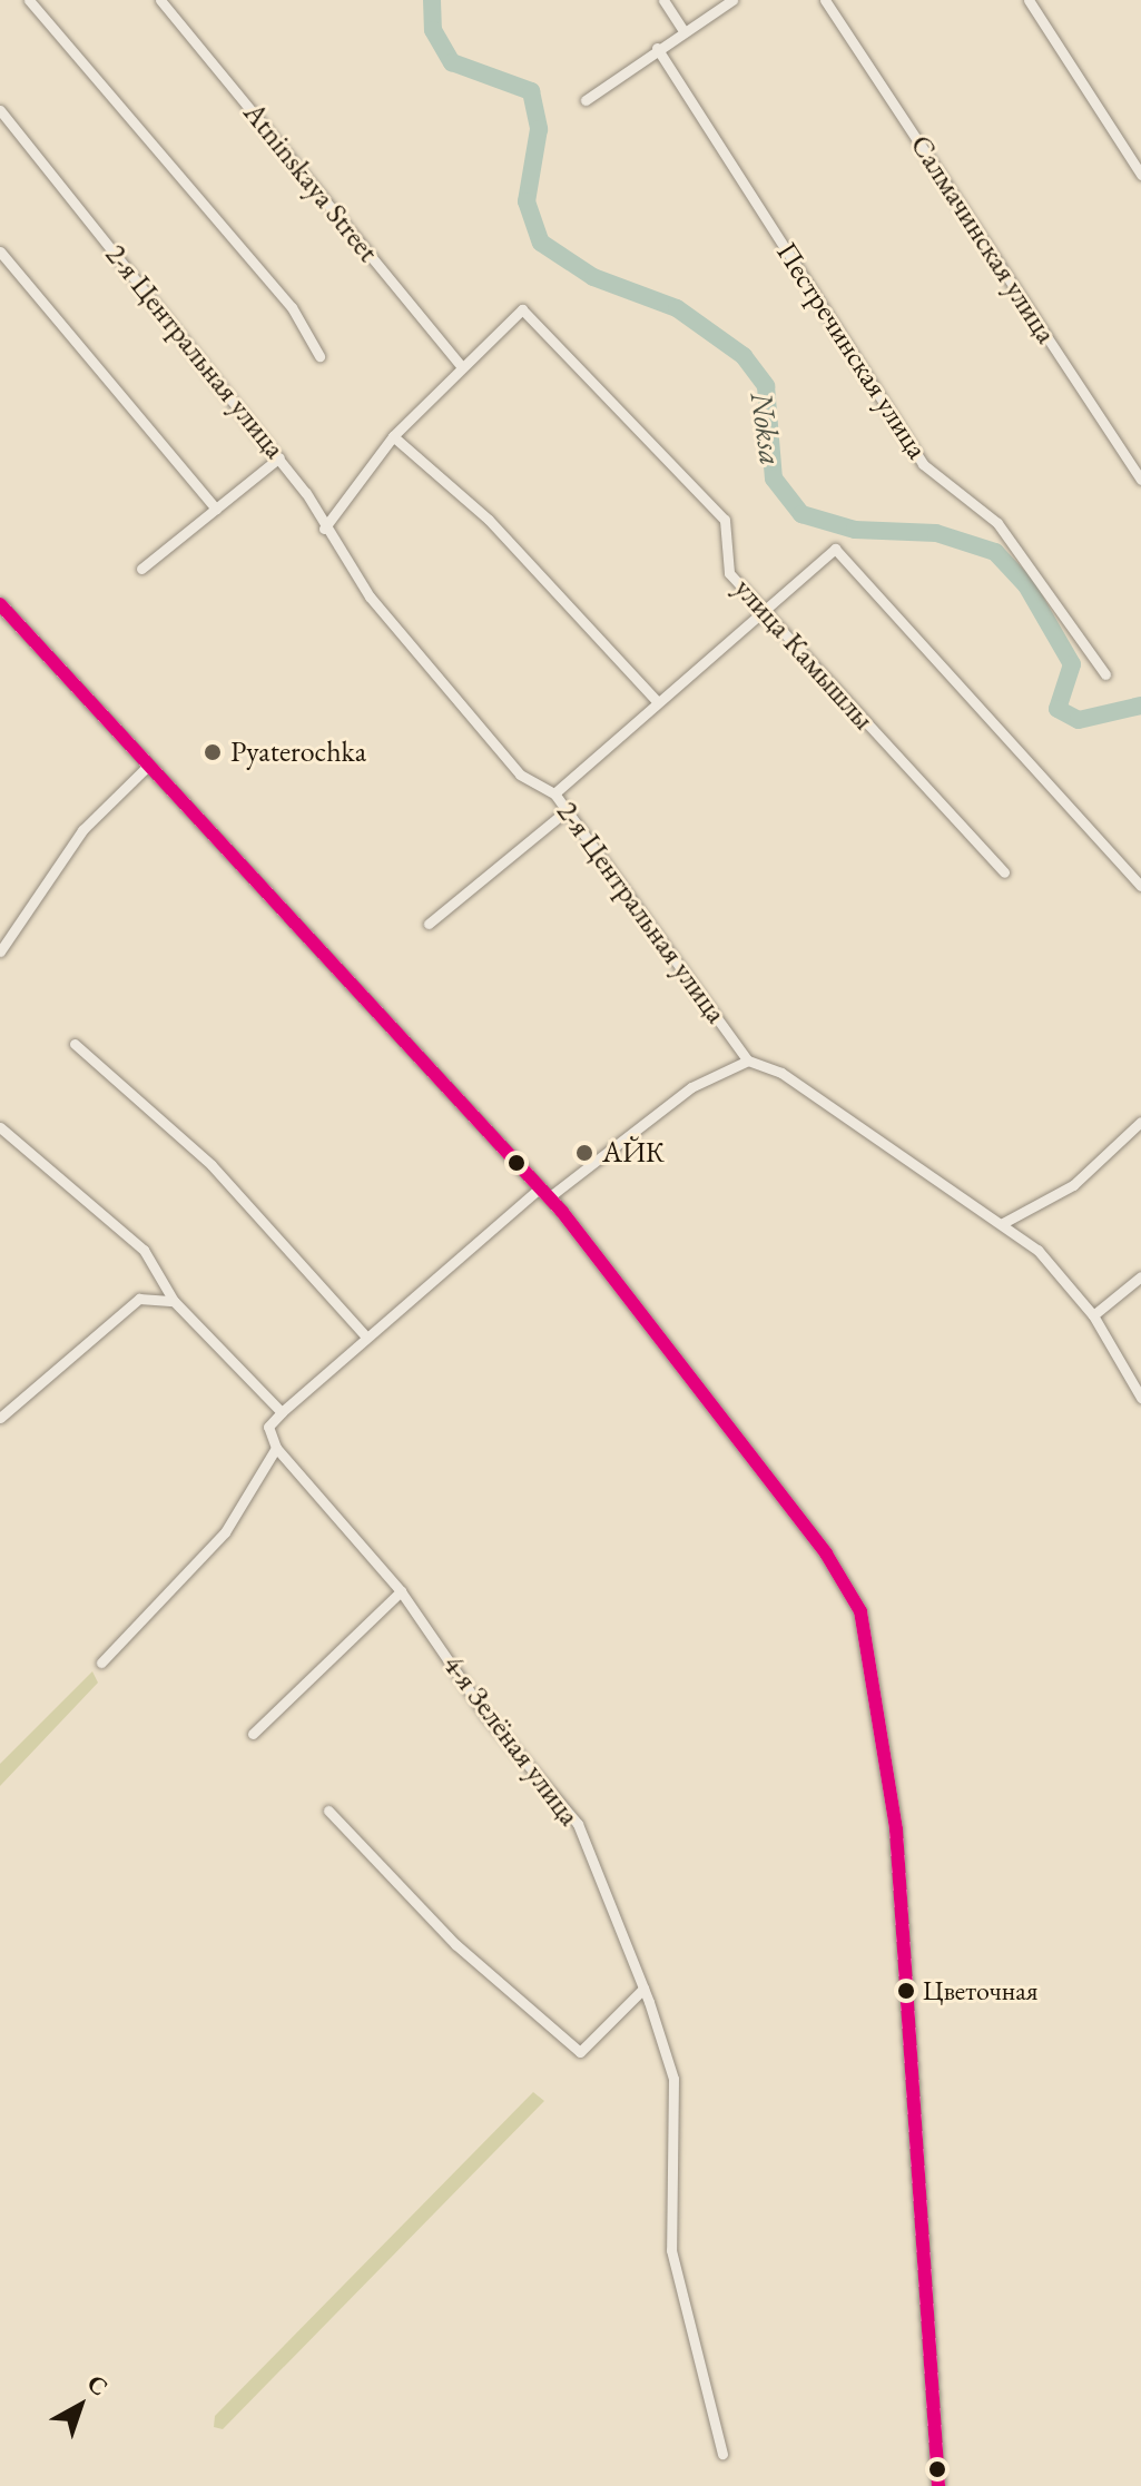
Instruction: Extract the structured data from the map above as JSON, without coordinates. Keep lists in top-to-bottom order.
{
  "streets": {
    "street": [
      "Atninskaya Street",
      "Салмачинская улица",
      "Пестречинская улица",
      "2-я Центральная улица",
      "улица Камышлы",
      "4-я Зелёная улица"
    ]
  },
  "crossings": [
    ["Atninskaya Street", "улица Камышлы"]
  ],
  "water": ["Noksa"],
  "places": ["Pyaterochka", "АЙК", "Цветочная"],
  "north": "top right"
}
